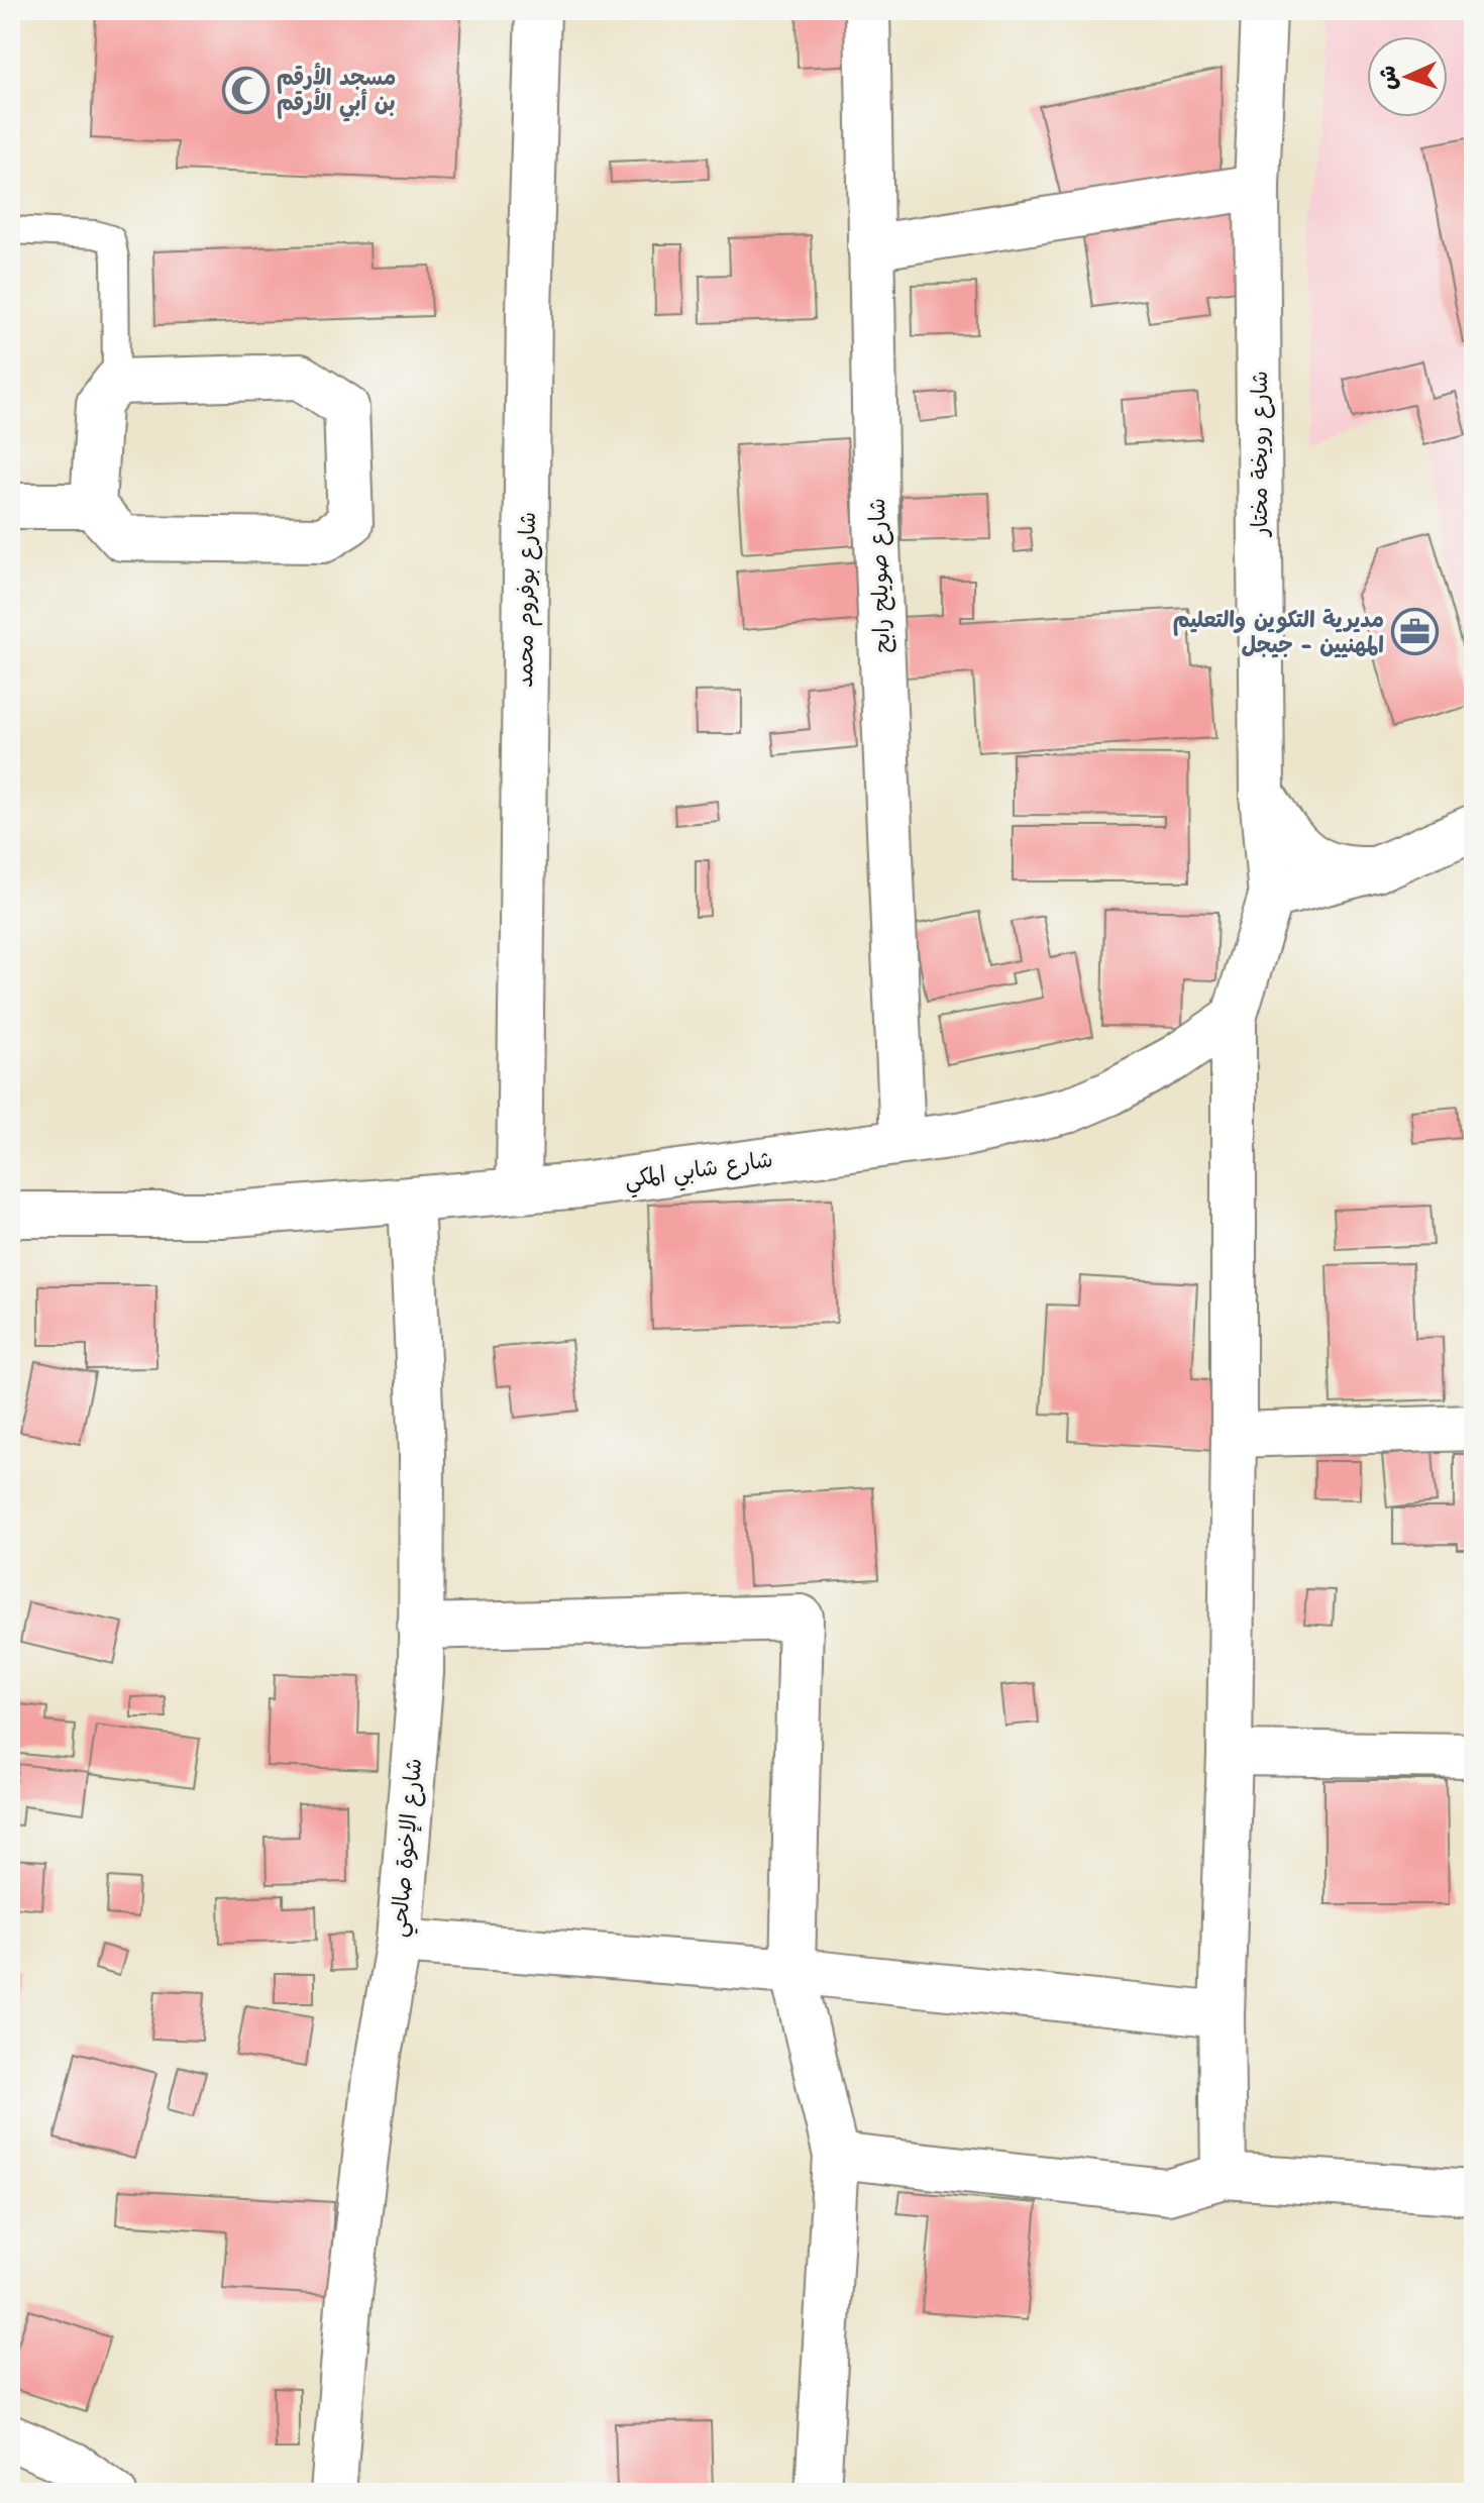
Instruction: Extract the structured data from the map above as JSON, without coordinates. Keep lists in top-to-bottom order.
{
  "streets": {
    "street": [
      "شارع رويخة مختار",
      "شارع صويلح رابح",
      "شارع بوفروم محمد",
      "شارع شابي المكي",
      "شارع الإخوة صالحي"
    ]
  },
  "crossings": [
    ["شارع صويلح رابح", "شارع شابي المكي"],
    ["شارع بوفروم محمد", "شارع شابي المكي"],
    ["شارع شابي المكي", "شارع الإخوة صالحي"]
  ],
  "places": {
    "mosque": ["مسجد الأرقم بن أبي الأرقم"],
    "office": ["مديرية التكوين والتعليم المهنيين - جيجل"]
  },
  "north": "left"
}
